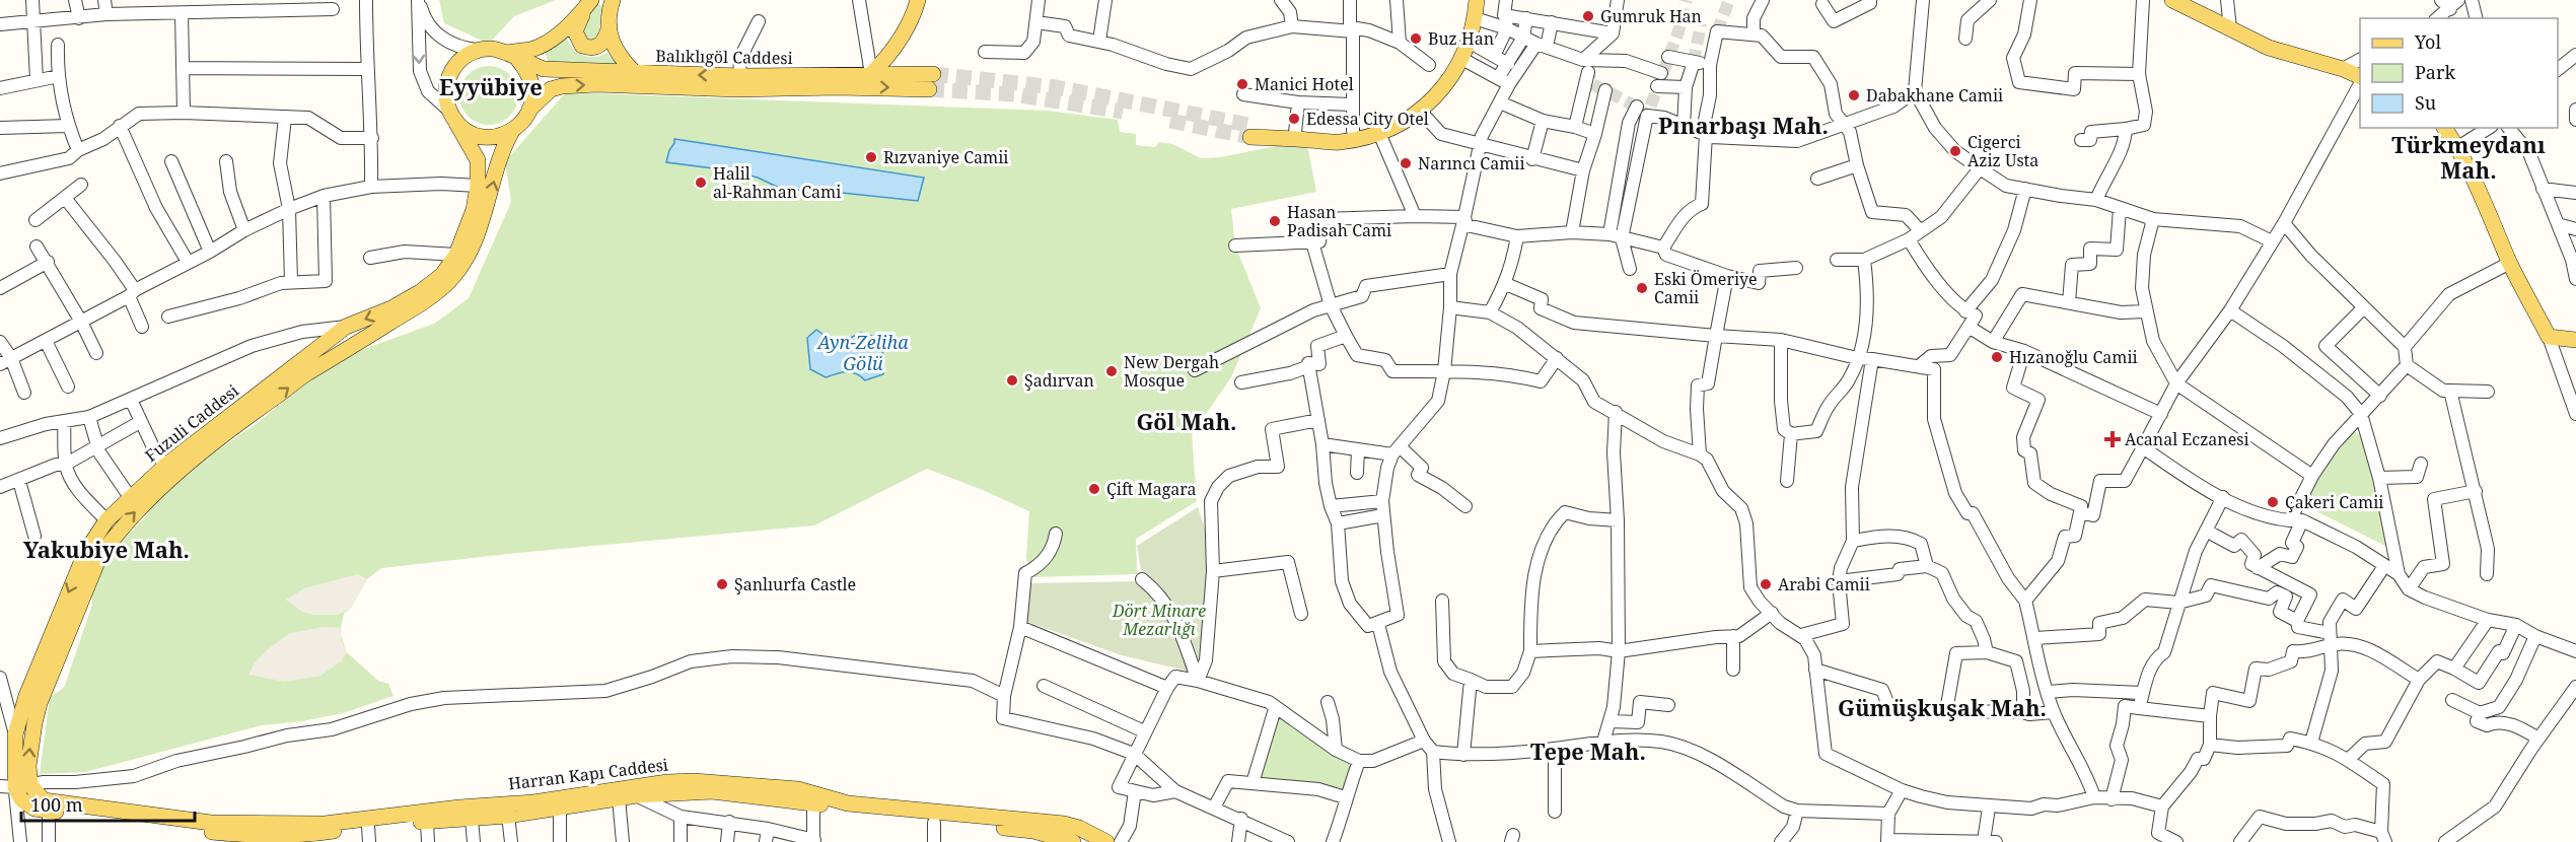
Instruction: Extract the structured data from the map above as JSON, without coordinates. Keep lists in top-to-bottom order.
{
  "streets": {
    "main road": ["Balıklıgöl Caddesi", "Fuzuli Caddesi", "Harran Kapı Caddesi"]
  },
  "crossings": [
    ["Balıklıgöl Caddesi", "Fuzuli Caddesi"],
    ["Fuzuli Caddesi", "Harran Kapı Caddesi"]
  ],
  "districts": [
    "Eyyübiye",
    "Pınarbaşı Mah.",
    "Türkmeydanı Mah.",
    "Göl Mah.",
    "Yakubiye Mah.",
    "Gümüşkuşak Mah.",
    "Tepe Mah."
  ],
  "water": ["Ayn-Zeliha Gölü"],
  "parks": ["Dört Minare Mezarlığı"],
  "places": {
    "other": [
      "Gumruk Han",
      "Buz Han",
      "Manici Hotel",
      "Dabakhane Camii",
      "Edessa City Otel",
      "Cigerci Aziz Usta",
      "Rızvaniye Camii",
      "Narıncı Camii",
      "Halil al-Rahman Cami",
      "Hasan Padisah Cami",
      "Eski Ömeriye Camii",
      "Hızanoğlu Camii",
      "New Dergah Mosque",
      "Şadırvan",
      "Çift Magara",
      "Çakeri Camii",
      "Şanlıurfa Castle",
      "Arabi Camii"
    ],
    "health": ["Acanal Eczanesi"]
  },
  "legend": ["Yol", "Park", "Su"],
  "scale_bar": "100 m"
}
